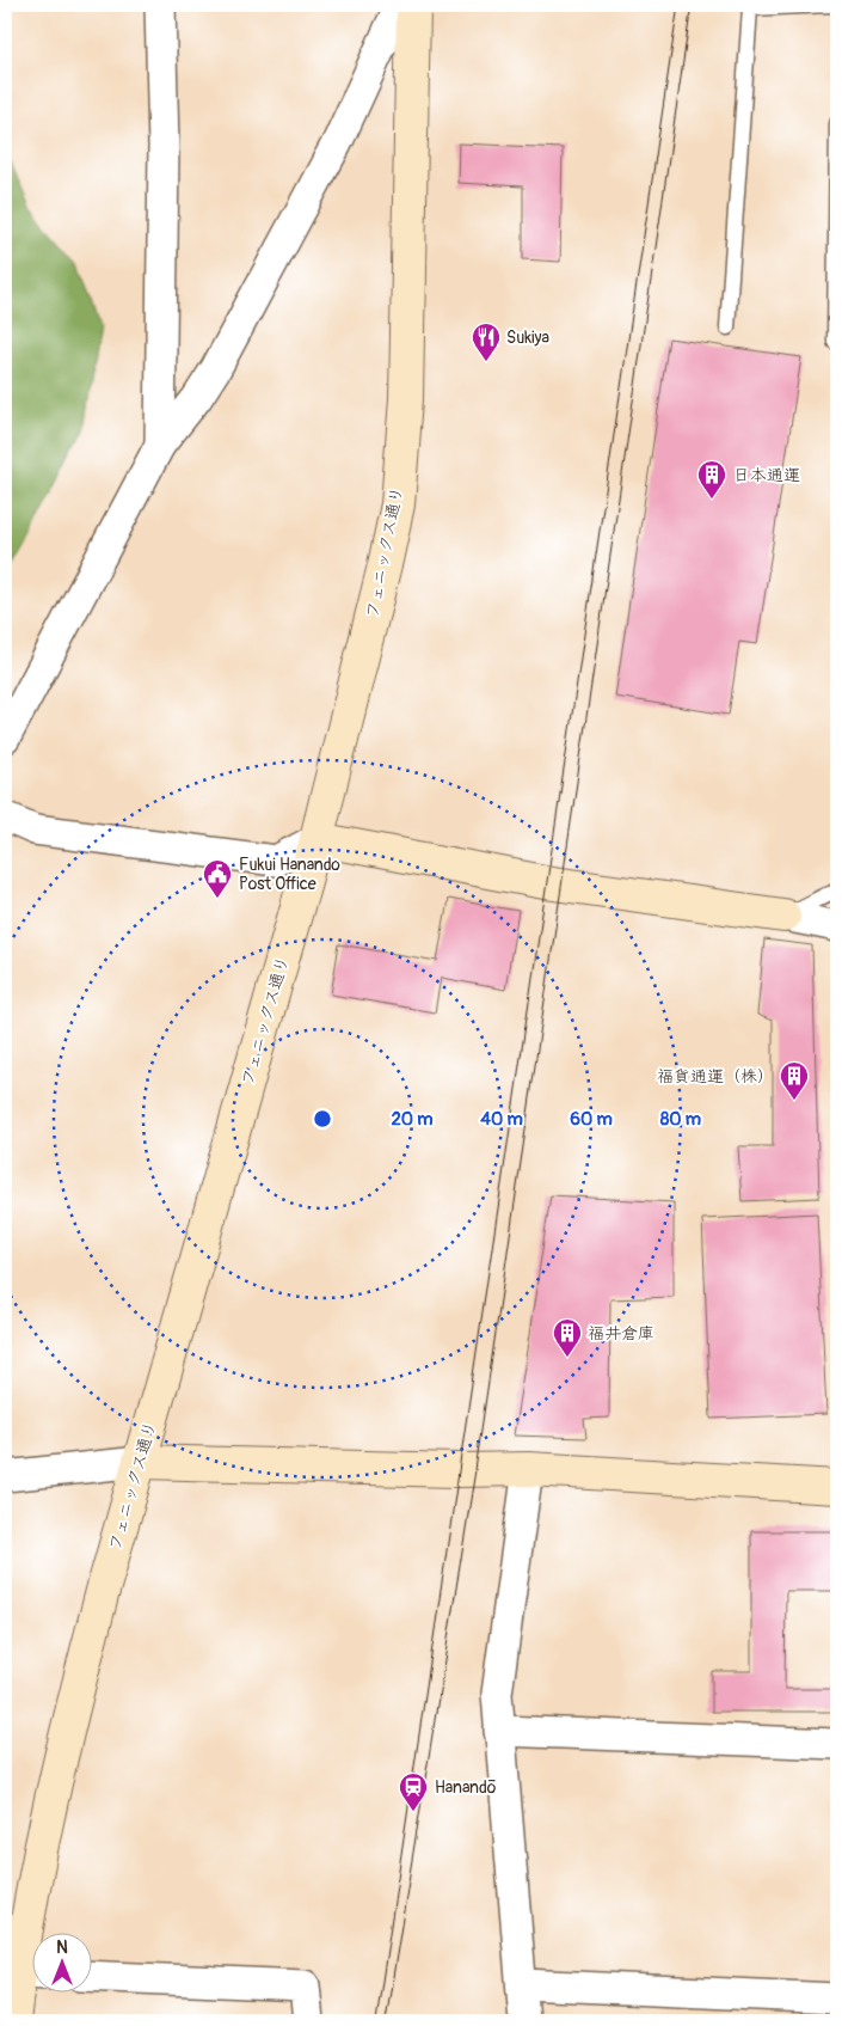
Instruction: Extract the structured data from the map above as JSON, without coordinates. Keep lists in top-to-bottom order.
{
  "streets": {
    "main road": ["フェニックス通り"]
  },
  "places": {
    "restaurant": ["Sukiya"],
    "building": ["日本通運", "福貨通運（株）", "福井倉庫"],
    "public building": ["Fukui Hanando Post Office"],
    "station": ["Hanandō"]
  },
  "north": "top",
  "rings": [
    "20 m",
    "40 m",
    "60 m",
    "80 m"
  ]
}
